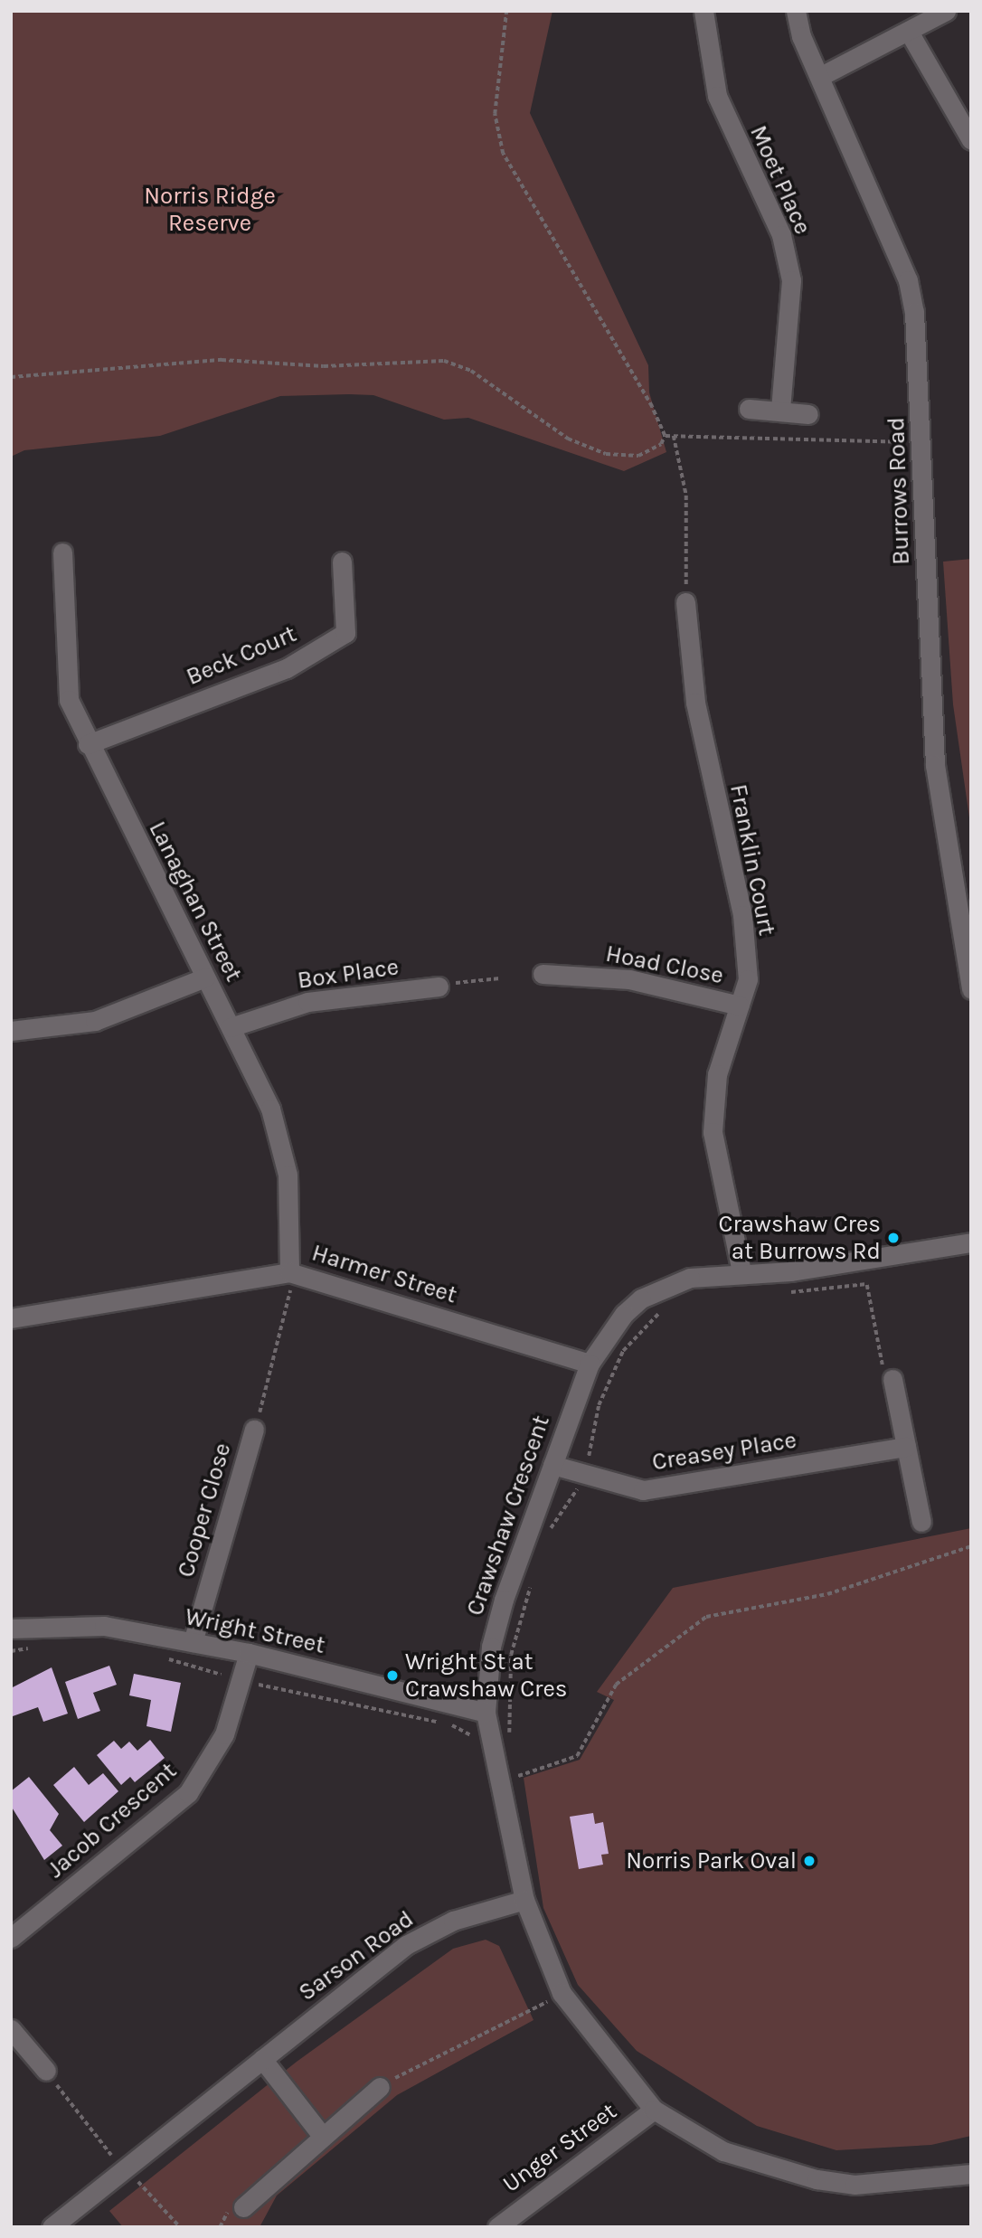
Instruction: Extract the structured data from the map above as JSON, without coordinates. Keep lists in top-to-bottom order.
{
  "streets": {
    "street": [
      "Moet Place",
      "Burrows Road",
      "Beck Court",
      "Franklin Court",
      "Lanaghan Street",
      "Hoad Close",
      "Box Place",
      "Harmer Street",
      "Creasey Place",
      "Cooper Close",
      "Crawshaw Crescent",
      "Wright Street",
      "Jacob Crescent",
      "Sarson Road",
      "Unger Street"
    ]
  },
  "crossings": [
    ["Beck Court", "Lanaghan Street"],
    ["Franklin Court", "Hoad Close"],
    ["Franklin Court", "Crawshaw Crescent"],
    ["Lanaghan Street", "Box Place"],
    ["Lanaghan Street", "Harmer Street"],
    ["Harmer Street", "Crawshaw Crescent"],
    ["Creasey Place", "Crawshaw Crescent"],
    ["Cooper Close", "Wright Street"],
    ["Crawshaw Crescent", "Wright Street"],
    ["Crawshaw Crescent", "Sarson Road"],
    ["Crawshaw Crescent", "Unger Street"],
    ["Wright Street", "Jacob Crescent"]
  ],
  "parks": ["Norris Ridge Reserve"],
  "places": ["Crawshaw Cres at Burrows Rd", "Wright St at Crawshaw Cres", "Norris Park Oval"]
}
